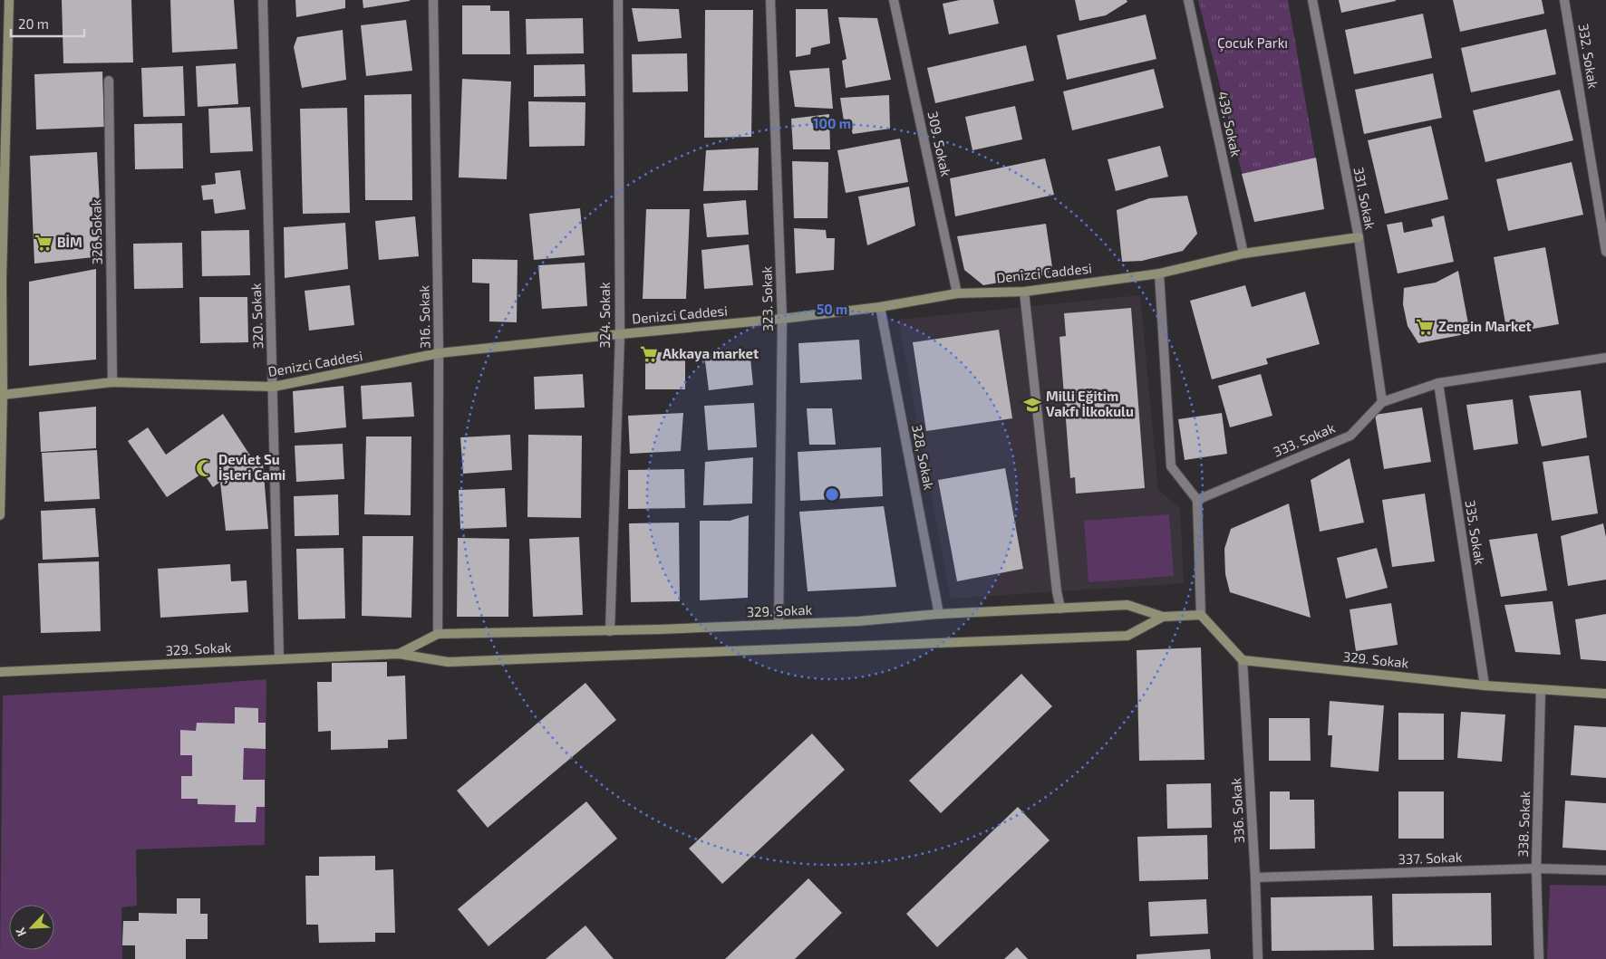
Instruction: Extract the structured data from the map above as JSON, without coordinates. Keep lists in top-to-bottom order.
{
  "streets": {
    "street": [
      "332. Sokak",
      "439. Sokak",
      "309. Sokak",
      "331. Sokak",
      "326. Sokak",
      "Denizci Caddesi",
      "323. Sokak",
      "324. Sokak",
      "320. Sokak",
      "316. Sokak",
      "333. Sokak",
      "328, Sokak",
      "335. Sokak",
      "329. Sokak",
      "336. Sokak",
      "338. Sokak",
      "337. Sokak"
    ]
  },
  "crossings": [
    ["439. Sokak", "Denizci Caddesi"],
    ["309. Sokak", "Denizci Caddesi"],
    ["331. Sokak", "Denizci Caddesi"],
    ["331. Sokak", "333. Sokak"],
    ["326. Sokak", "Denizci Caddesi"],
    ["Denizci Caddesi", "323. Sokak"],
    ["Denizci Caddesi", "324. Sokak"],
    ["Denizci Caddesi", "320. Sokak"],
    ["Denizci Caddesi", "316. Sokak"],
    ["Denizci Caddesi", "328, Sokak"],
    ["323. Sokak", "329. Sokak"],
    ["324. Sokak", "329. Sokak"],
    ["320. Sokak", "329. Sokak"],
    ["316. Sokak", "329. Sokak"],
    ["333. Sokak", "335. Sokak"],
    ["328, Sokak", "329. Sokak"],
    ["335. Sokak", "329. Sokak"],
    ["329. Sokak", "336. Sokak"],
    ["329. Sokak", "338. Sokak"],
    ["336. Sokak", "337. Sokak"],
    ["338. Sokak", "337. Sokak"]
  ],
  "parks": ["Çocuk Parkı"],
  "places": {
    "supermarket": ["BİM", "Zengin Market", "Akkaya market"],
    "school or university": ["Milli Eğitim Vakfı İlkokulu"],
    "mosque": ["Devlet Su İşleri Cami"]
  },
  "scale_bar": "20 m",
  "north": "bottom left",
  "rings": ["100 m", "50 m"]
}
